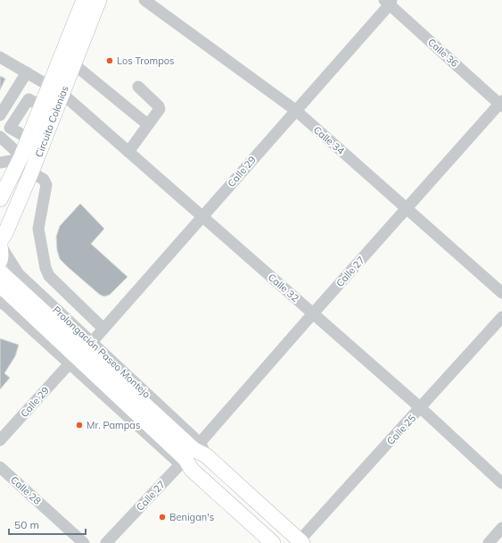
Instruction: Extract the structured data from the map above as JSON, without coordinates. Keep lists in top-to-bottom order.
{
  "streets": {
    "main road": ["Circuito Colonias", "Prolongación Paseo Montejo"],
    "street": [
      "Calle 36",
      "Calle 34",
      "Calle 29",
      "Calle 27",
      "Calle 32",
      "Calle 25",
      "Calle 28"
    ]
  },
  "crossings": [
    ["Calle 36", "Calle 29"],
    ["Calle 36", "Calle 27"],
    ["Circuito Colonias", "Calle 32"],
    ["Calle 34", "Calle 29"],
    ["Calle 34", "Calle 27"],
    ["Calle 29", "Calle 32"],
    ["Calle 29", "Prolongación Paseo Montejo"],
    ["Calle 27", "Calle 32"],
    ["Calle 27", "Prolongación Paseo Montejo"],
    ["Calle 32", "Calle 25"],
    ["Prolongación Paseo Montejo", "Calle 25"]
  ],
  "places": ["Los Trompos", "Mr. Pampas", "Benigan's"],
  "scale_bar": "50 m"
}
